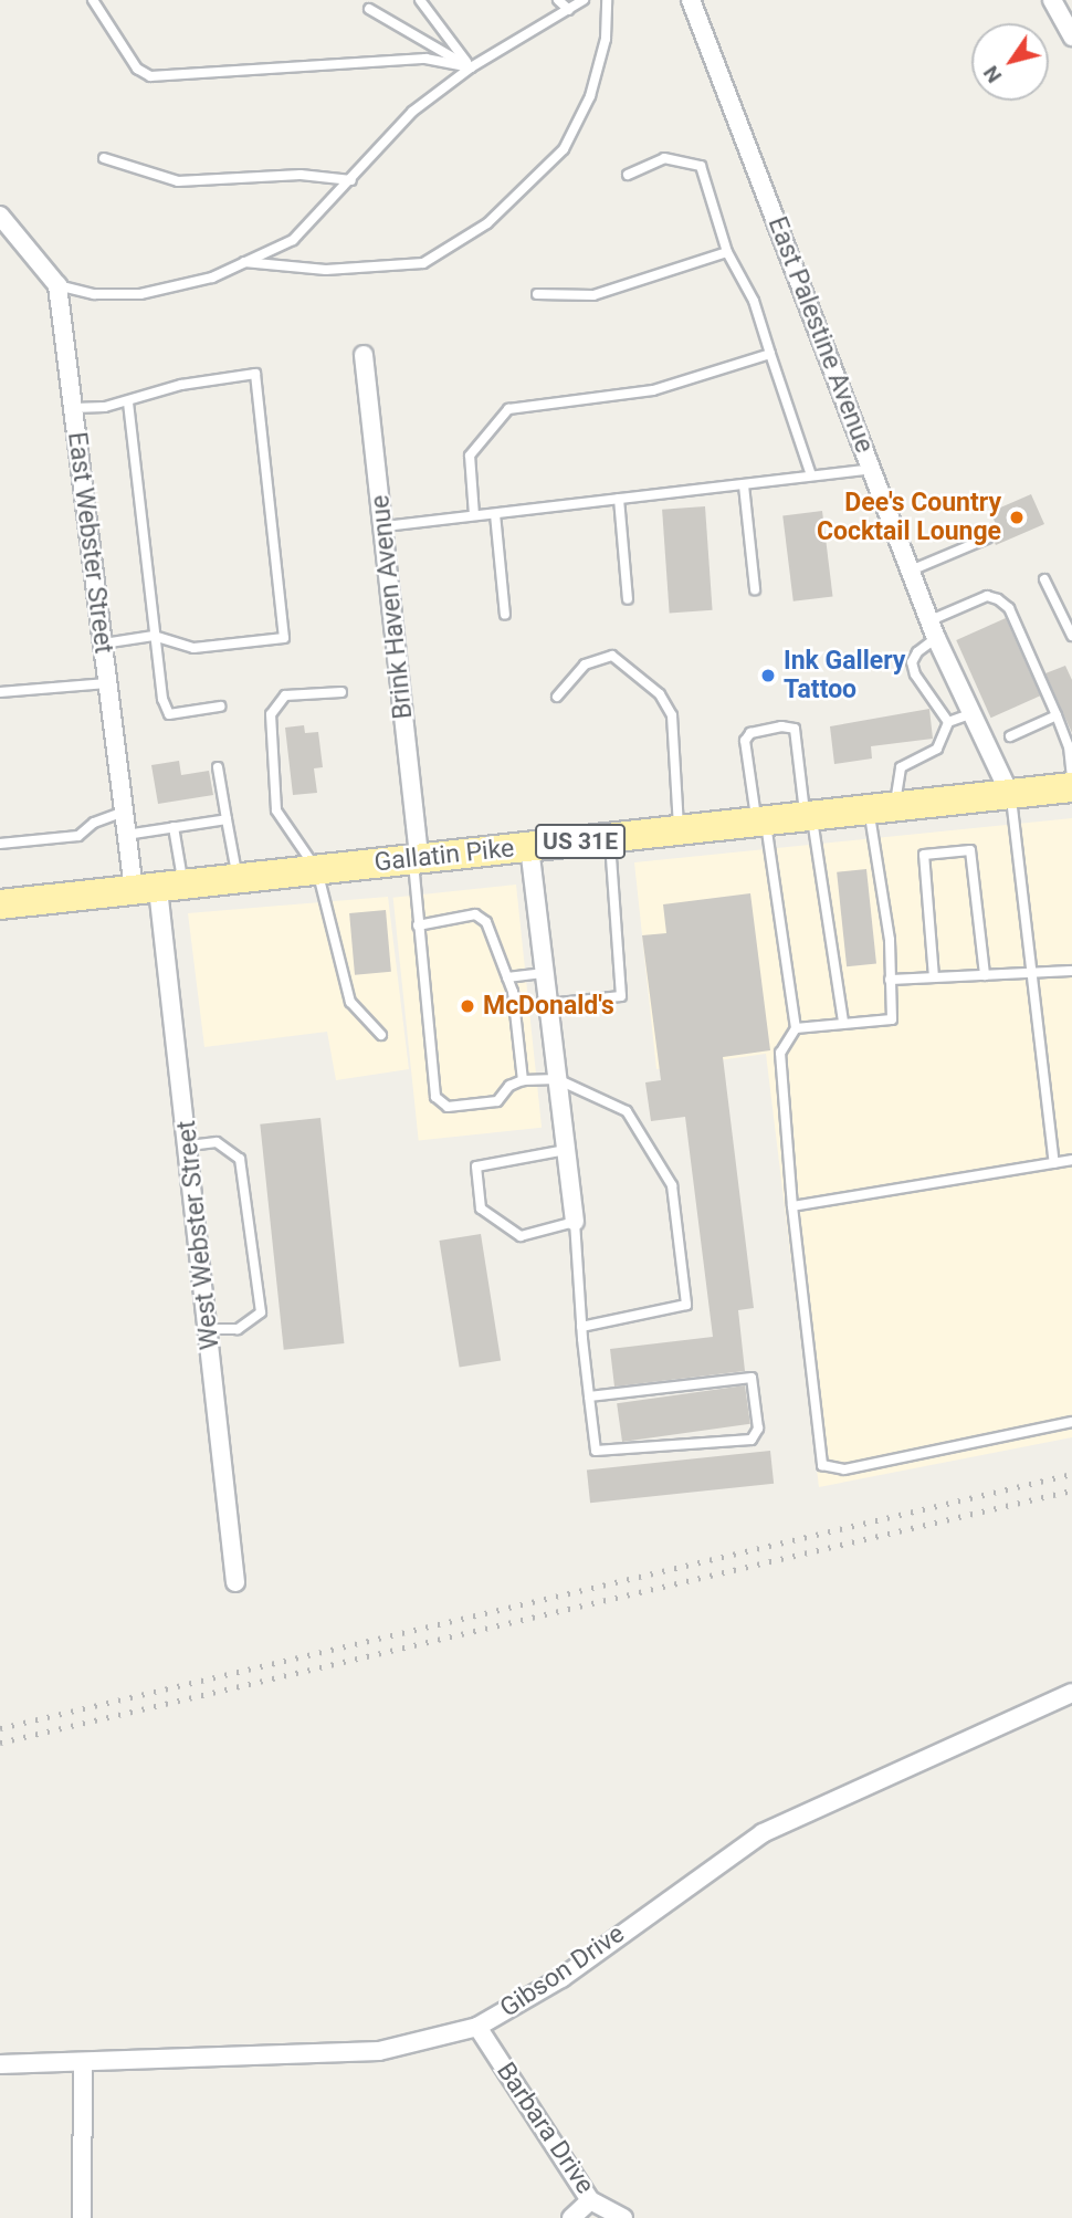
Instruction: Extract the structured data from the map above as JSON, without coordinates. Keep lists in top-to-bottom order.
{
  "streets": {
    "main road": ["US 31E", "Gallatin Pike"],
    "street": [
      "East Palestine Avenue",
      "East Webster Street",
      "Brink Haven Avenue",
      "West Webster Street",
      "Gibson Drive",
      "Barbara Drive"
    ]
  },
  "crossings": [
    ["East Palestine Avenue", "Gallatin Pike"],
    ["East Webster Street", "Gallatin Pike"],
    ["East Webster Street", "West Webster Street"],
    ["Brink Haven Avenue", "Gallatin Pike"],
    ["Gallatin Pike", "West Webster Street"],
    ["Gibson Drive", "Barbara Drive"]
  ],
  "places": ["Dee's Country Cocktail Lounge", "Ink Gallery Tattoo", "McDonald's"],
  "north": "bottom left"
}
